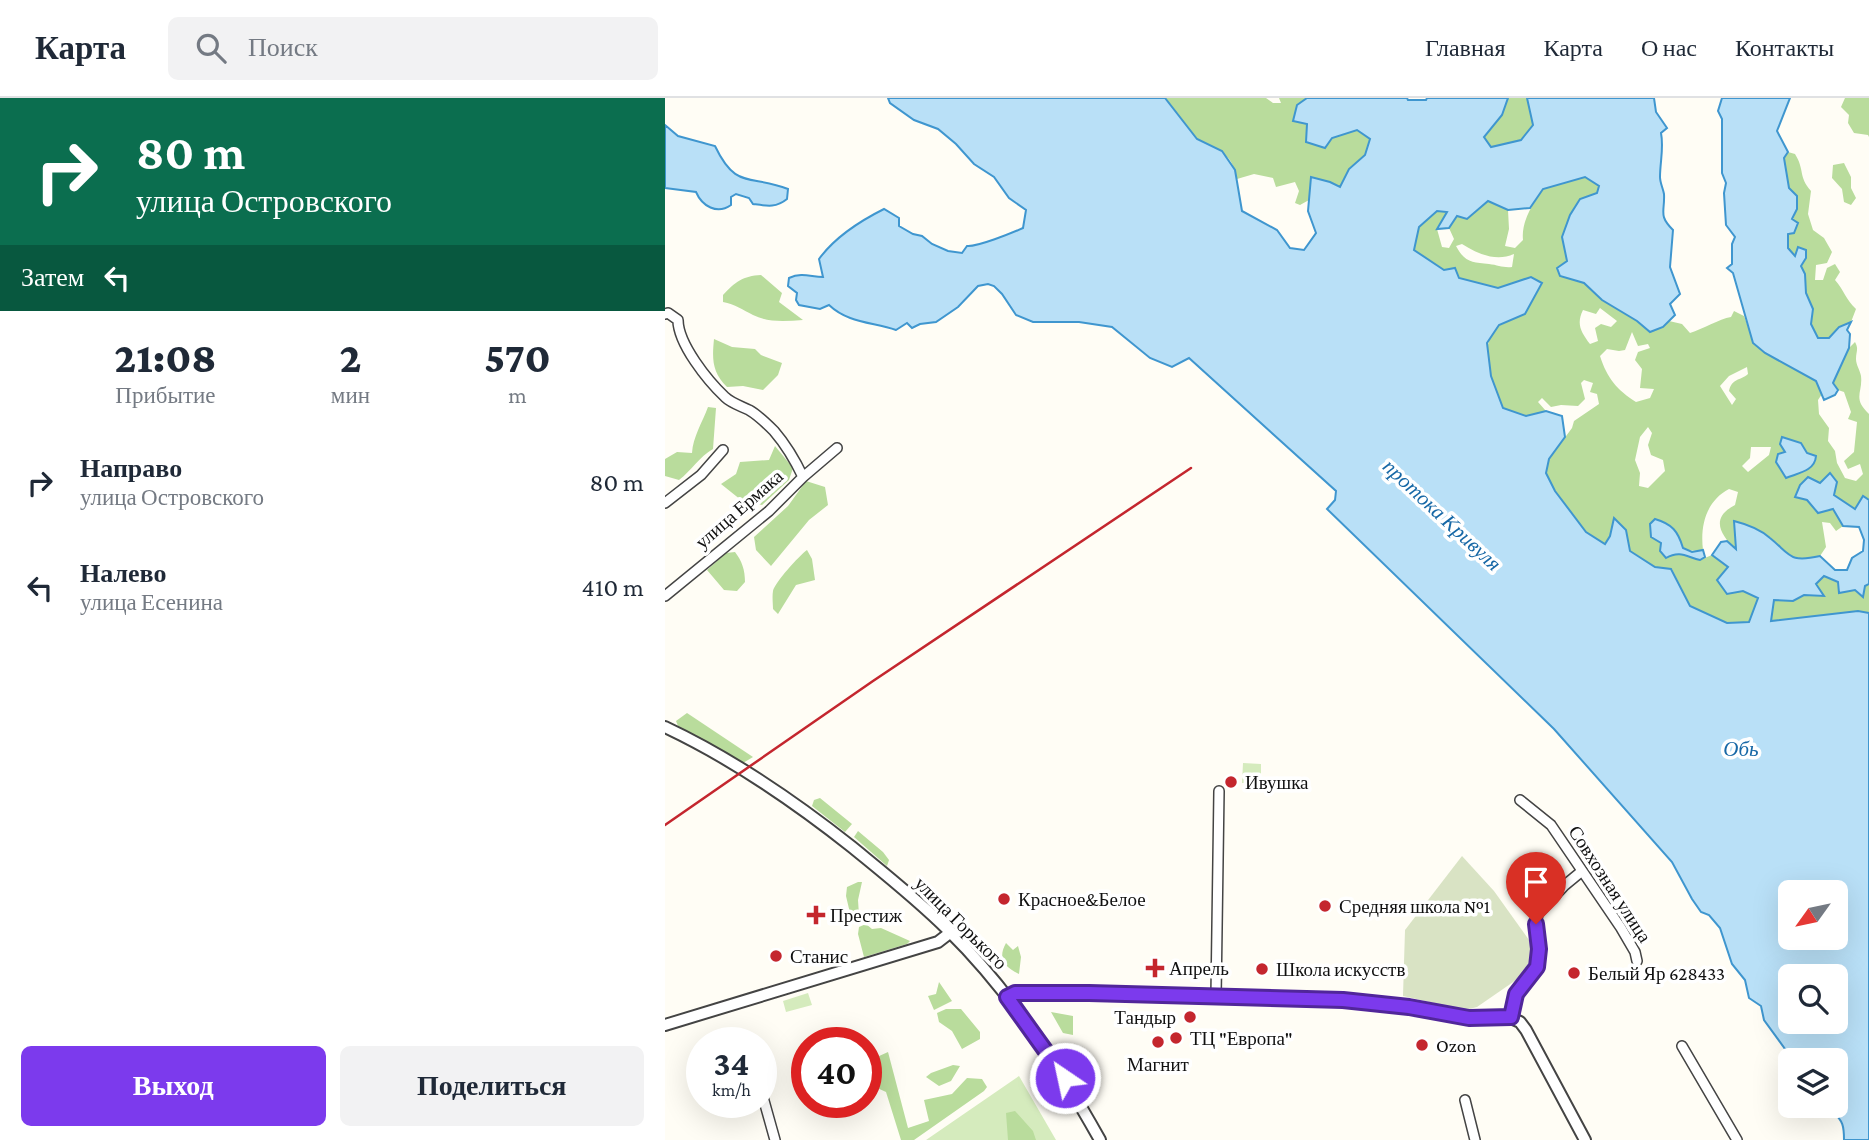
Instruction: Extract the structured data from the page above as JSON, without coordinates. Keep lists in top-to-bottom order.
{
  "streets": {
    "street": ["улица Ермака", "Совхозная улица", "улица Горького"]
  },
  "water": ["протока Кривуля", "Обь"],
  "places": {
    "other": [
      "Ивушка",
      "Красное&Белое",
      "Средняя школа №1",
      "Станис",
      "Школа искусств",
      "Белый Яр 628433",
      "Тандыр",
      "ТЦ \"Европа\"",
      "Магнит",
      "Ozon"
    ],
    "health": ["Престиж", "Апрель"]
  },
  "north": "bottom left",
  "page": {
    "header": "Карта",
    "search": "Поиск",
    "nav": [
      "Главная",
      "Карта",
      "О нас",
      "Контакты"
    ],
    "turn": ["80 m", "улица Островского"],
    "then": "Затем",
    "eta": [
      "21:08",
      "Прибытие",
      "2",
      "мин",
      "570",
      "m"
    ],
    "list": [
      {
        "name": "Направо",
        "note": "улица Островского",
        "value": "80 m"
      },
      {
        "name": "Налево",
        "note": "улица Есенина",
        "value": "410 m"
      }
    ],
    "speed": "34 km/h",
    "limit": "40",
    "buttons": ["Выход", "Поделиться"]
  }
}
